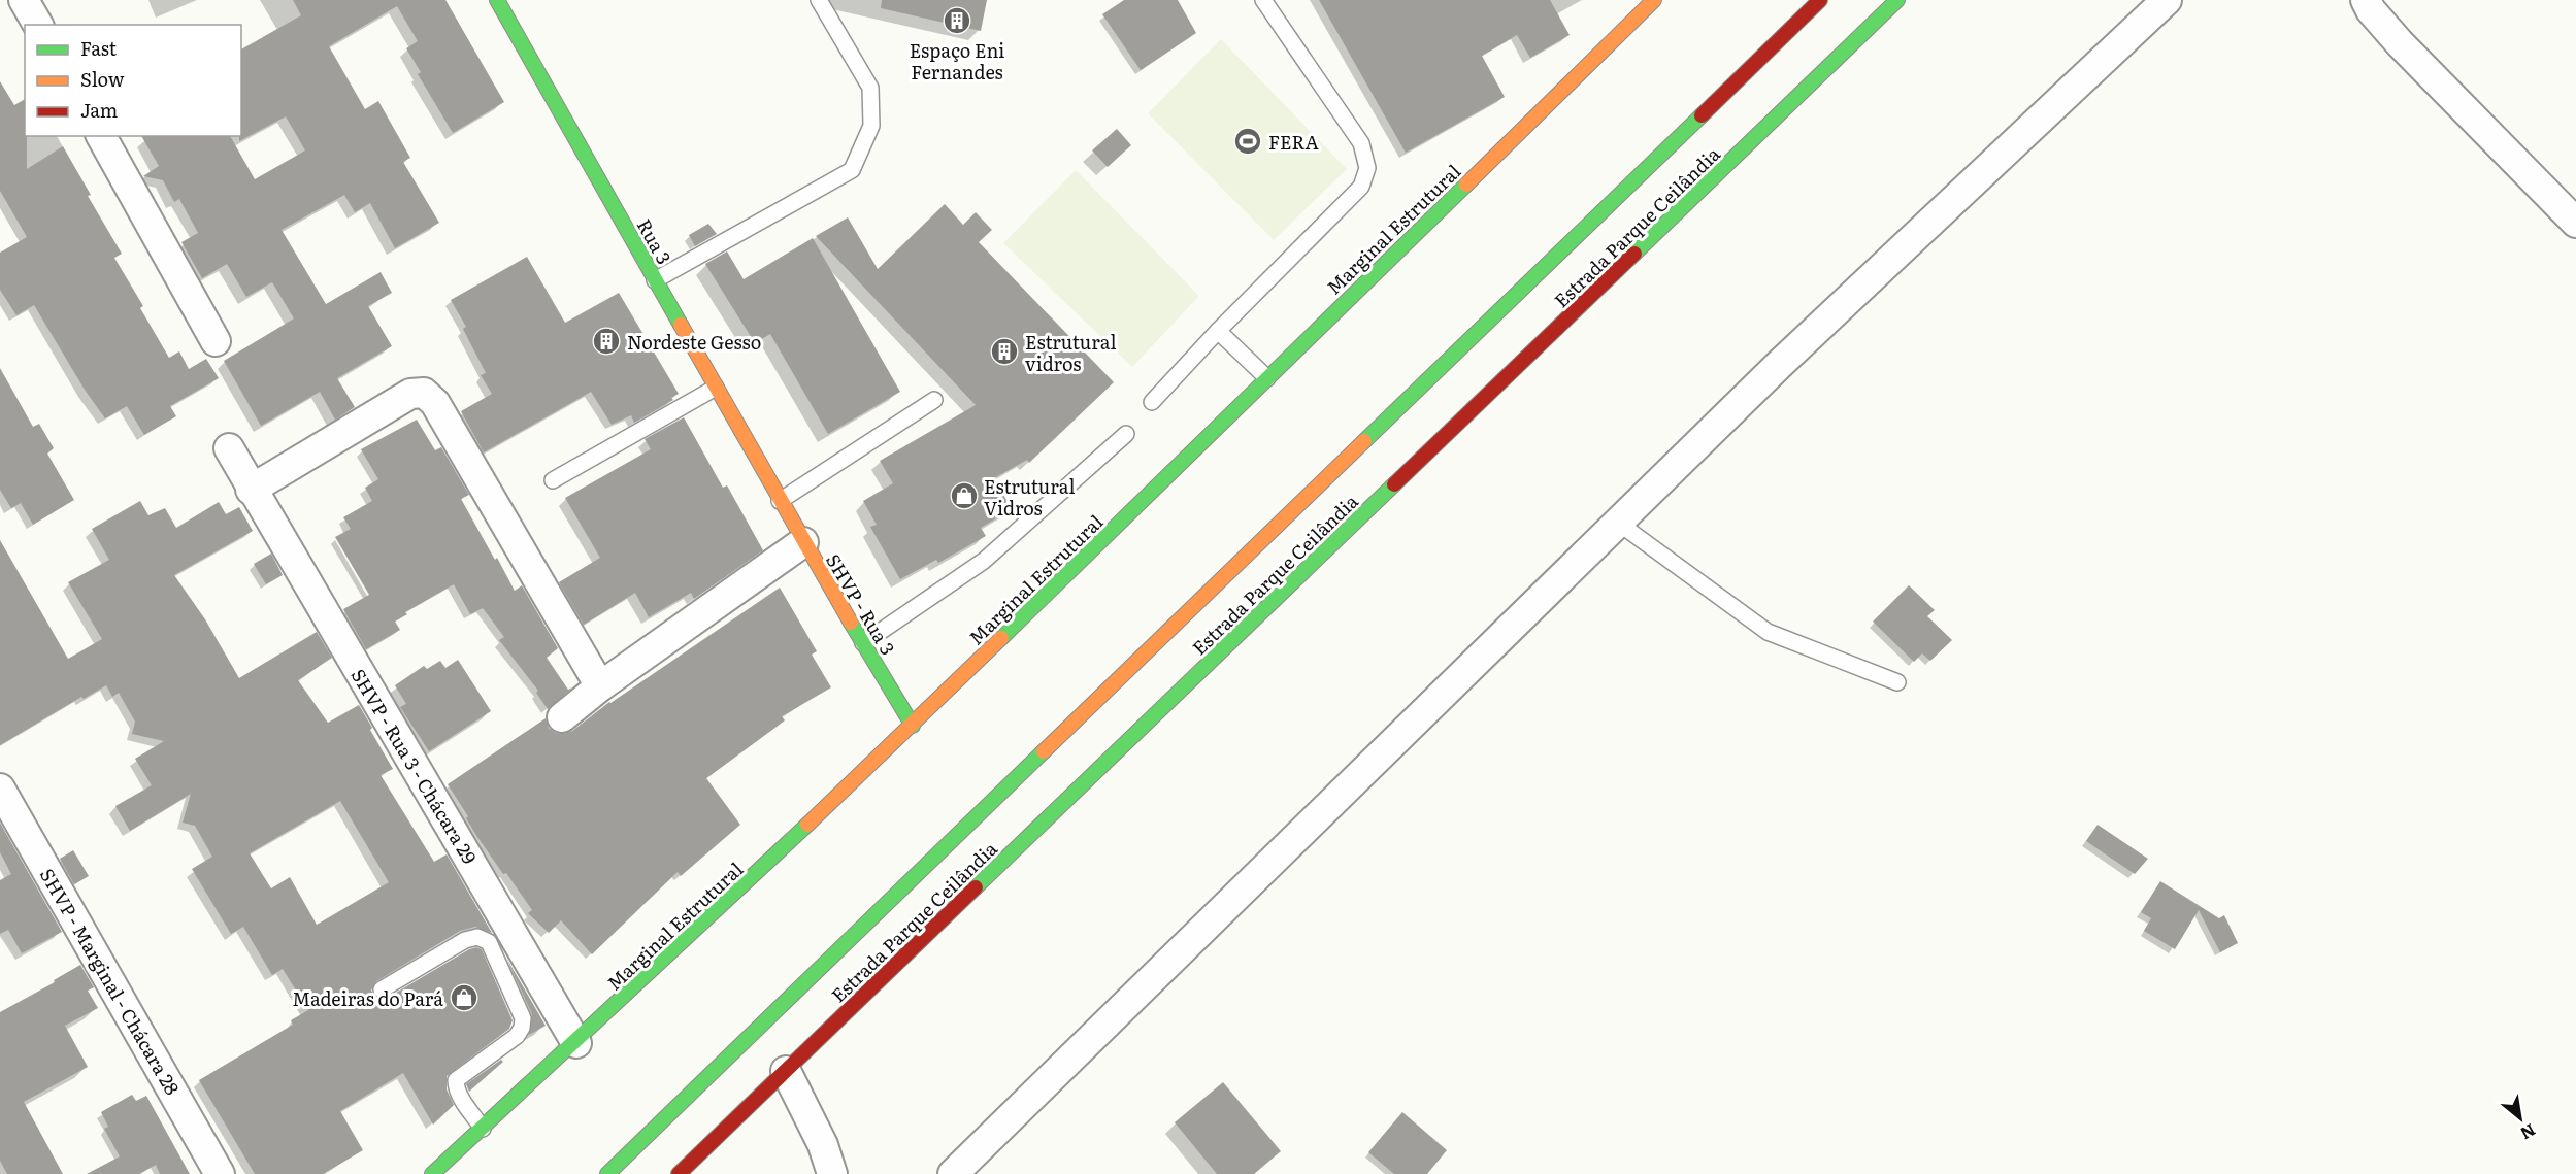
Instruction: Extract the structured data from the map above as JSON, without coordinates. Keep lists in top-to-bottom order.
{
  "streets": {
    "main road": [
      "Estrada Parque Ceilândia",
      "Marginal Estrutural",
      "Rua 3",
      "SHVP - Rua 3"
    ],
    "street": ["SHVP - Rua 3 - Chácara 29", "SHVP - Marginal - Chácara 28"]
  },
  "crossings": [
    ["Marginal Estrutural", "SHVP - Rua 3"],
    ["Marginal Estrutural", "SHVP - Rua 3 - Chácara 29"],
    ["Rua 3", "SHVP - Rua 3"]
  ],
  "places": {
    "building": ["Espaço Eni Fernandes", "Nordeste Gesso", "Estrutural vidros"],
    "sports": ["FERA"],
    "shop": ["Estrutural Vidros", "Madeiras do Pará"]
  },
  "legend": ["Fast", "Slow", "Jam"],
  "north": "bottom right"
}
